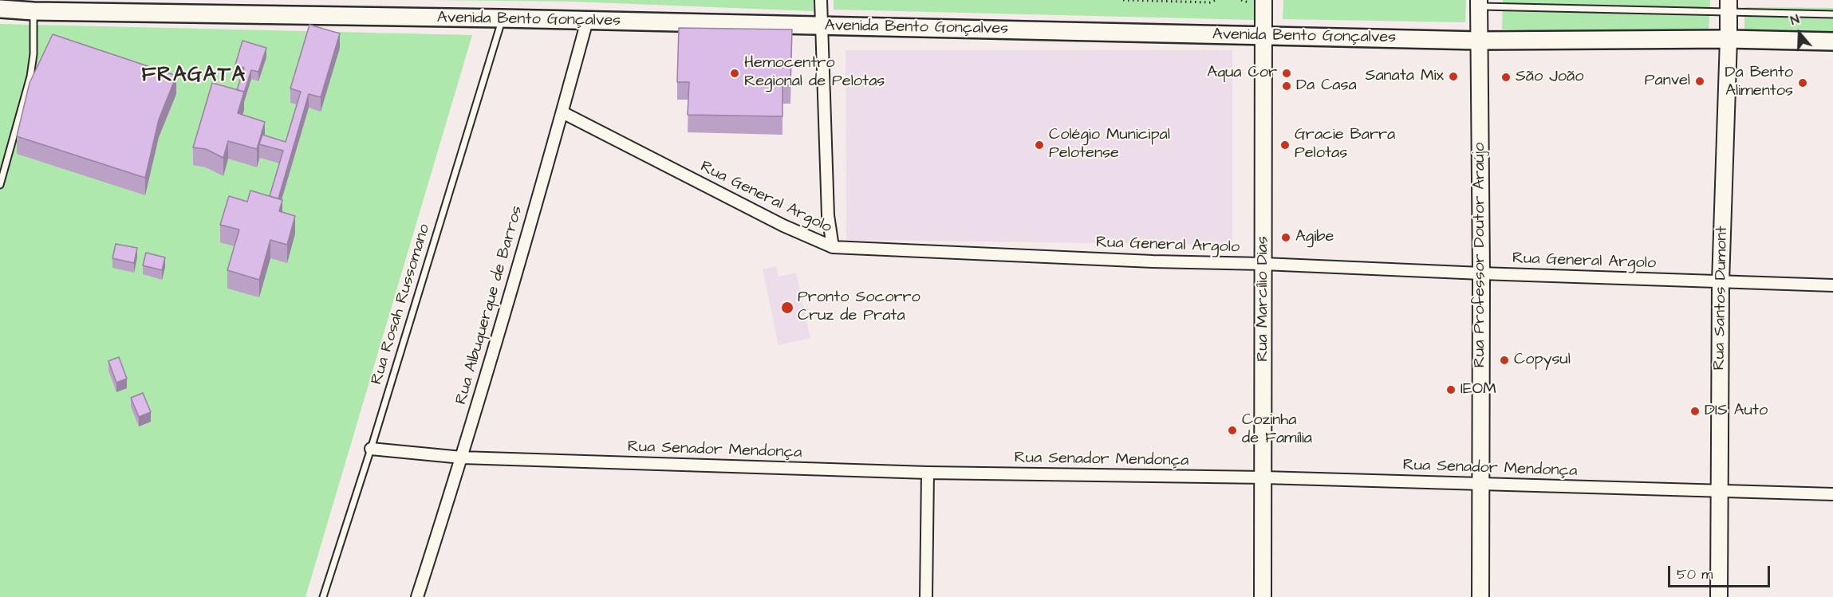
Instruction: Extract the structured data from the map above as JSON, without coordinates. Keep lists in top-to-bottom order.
{
  "streets": {
    "main road": ["Avenida Bento Gonçalves"],
    "street": [
      "Rua General Argolo",
      "Rua Professor Doutor Araújo",
      "Rua Santos Dumont",
      "Rua Marcílio Dias",
      "Rua Albuquerque de Barros",
      "Rua Senador Mendonça"
    ],
    "lane": ["Rua Rosah Russomano"]
  },
  "crossings": [
    ["Avenida Bento Gonçalves", "Rua Professor Doutor Araújo"],
    ["Avenida Bento Gonçalves", "Rua Santos Dumont"],
    ["Avenida Bento Gonçalves", "Rua Marcílio Dias"],
    ["Avenida Bento Gonçalves", "Rua Rosah Russomano"],
    ["Avenida Bento Gonçalves", "Rua Albuquerque de Barros"],
    ["Rua General Argolo", "Rua Professor Doutor Araújo"],
    ["Rua General Argolo", "Rua Santos Dumont"],
    ["Rua General Argolo", "Rua Marcílio Dias"],
    ["Rua General Argolo", "Rua Albuquerque de Barros"],
    ["Rua Professor Doutor Araújo", "Rua Senador Mendonça"],
    ["Rua Santos Dumont", "Rua Senador Mendonça"],
    ["Rua Marcílio Dias", "Rua Senador Mendonça"],
    ["Rua Rosah Russomano", "Rua Senador Mendonça"],
    ["Rua Albuquerque de Barros", "Rua Senador Mendonça"]
  ],
  "districts": ["FRAGATA"],
  "places": [
    "Hemocentro Regional de Pelotas",
    "Aqua Cor",
    "Sanata Mix",
    "São João",
    "Panvel",
    "Da Bento Alimentos",
    "Da Casa",
    "Colégio Municipal Pelotense",
    "Gracie Barra Pelotas",
    "Agibe",
    "Pronto Socorro Cruz de Prata",
    "Copysul",
    "IEOM",
    "DIS Auto",
    "Cozinha de Família"
  ],
  "scale_bar": "50 m",
  "north": "top"
}
